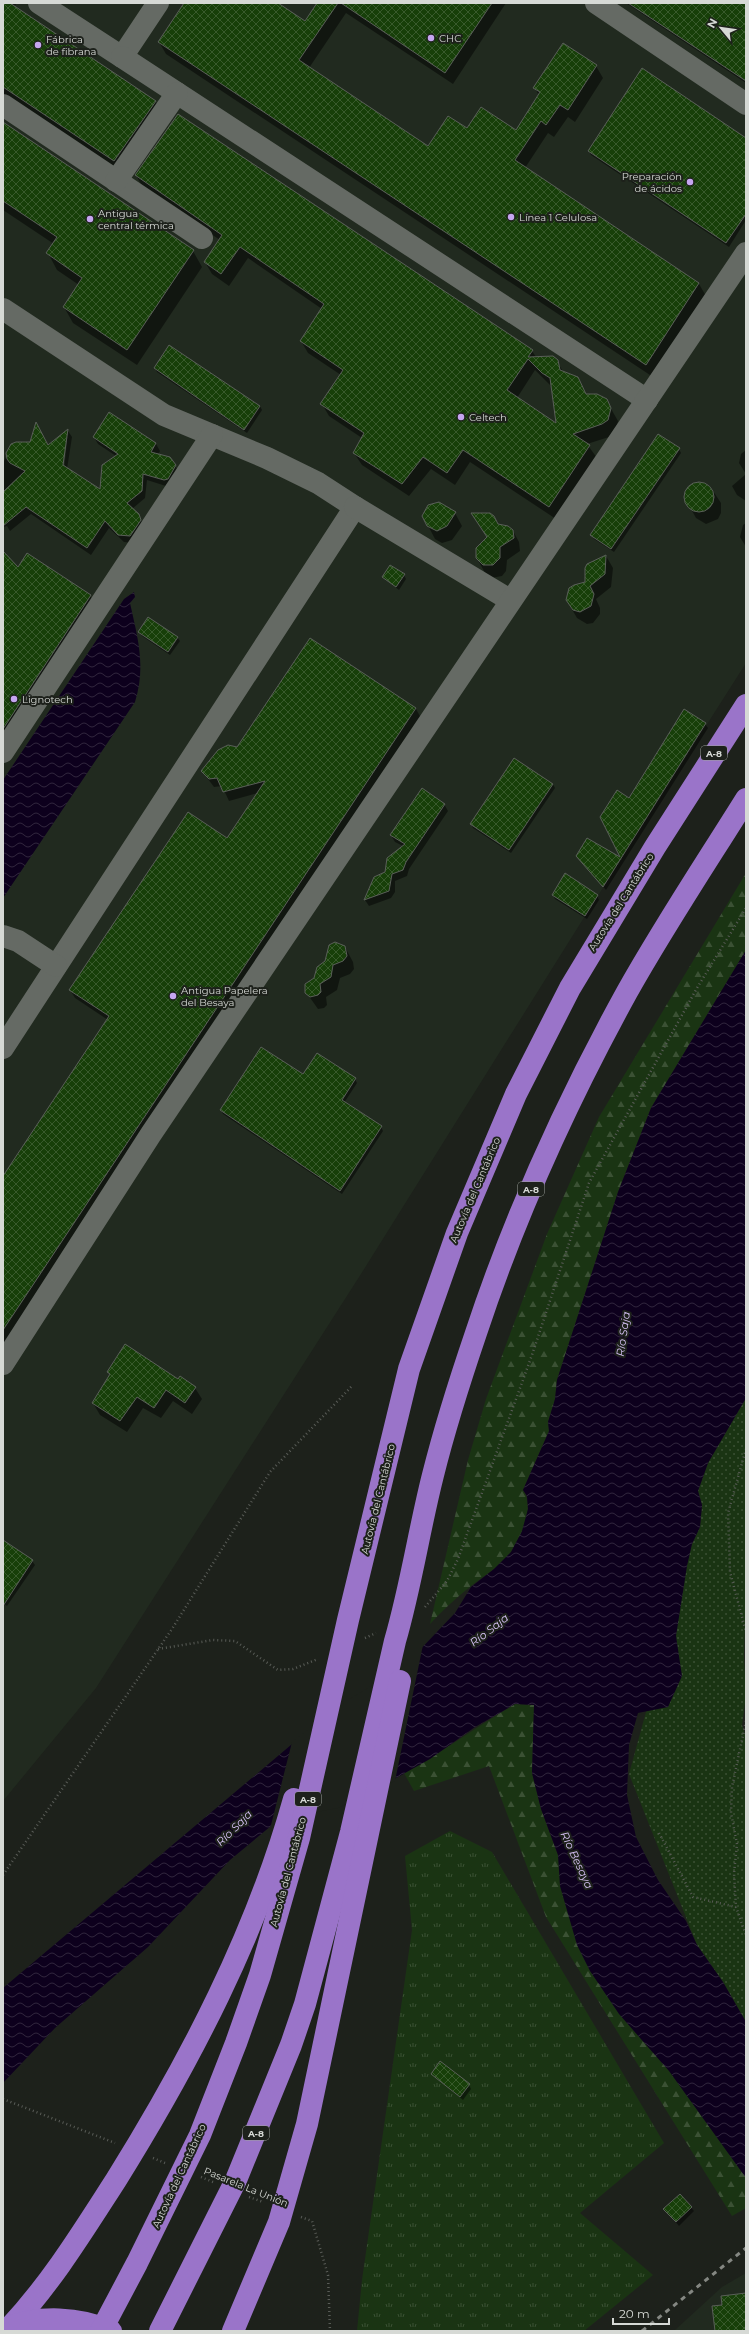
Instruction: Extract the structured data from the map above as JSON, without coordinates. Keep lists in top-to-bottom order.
{
  "streets": {
    "highway": ["A-8", "Autovía del Cantábrico"],
    "path": ["Pasarela La Unión"]
  },
  "water": ["Río Saja", "Río Besaya"],
  "places": [
    "CHC",
    "Fábrica de fibrana",
    "Preparación de ácidos",
    "Línea 1 Celulosa",
    "Antigua central térmica",
    "Celtech",
    "Lignotech",
    "Antigua Papelera del Besaya"
  ],
  "scale_bar": "20 m",
  "north": "top left"
}
